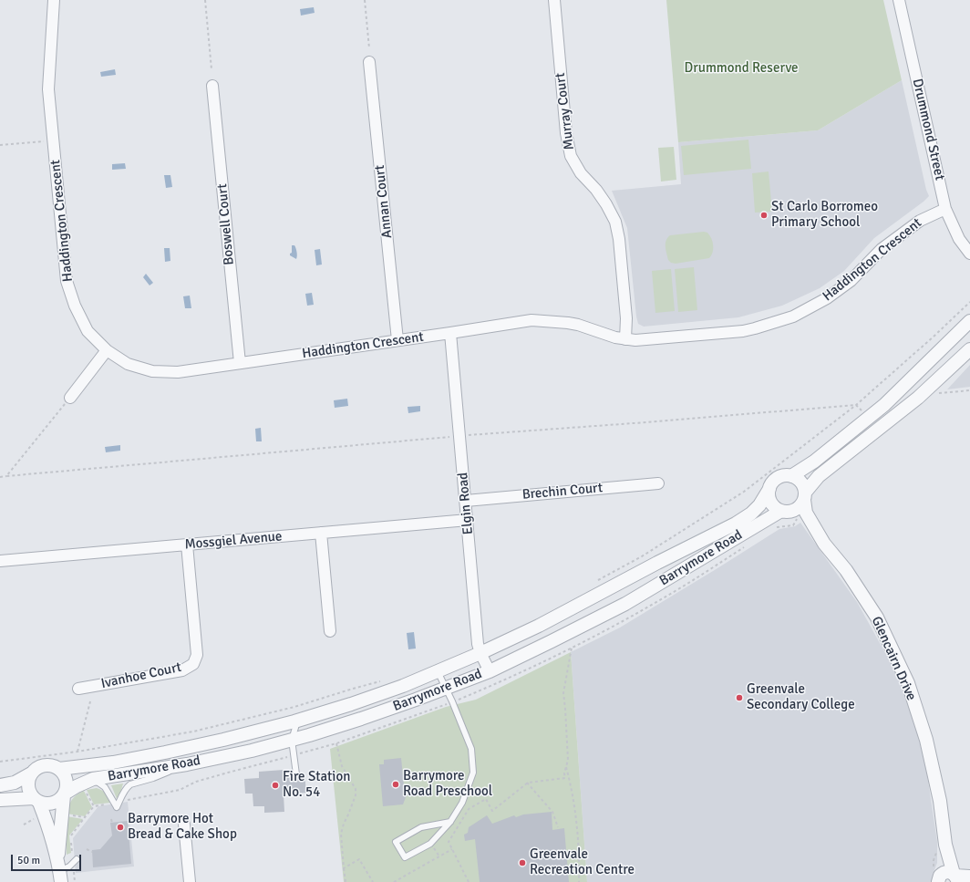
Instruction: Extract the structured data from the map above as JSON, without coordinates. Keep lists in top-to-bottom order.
{
  "streets": {
    "street": [
      "Murray Court",
      "Drummond Street",
      "Annan Court",
      "Haddington Crescent",
      "Boswell Court",
      "Brechin Court",
      "Elgin Road",
      "Mossgiel Avenue",
      "Barrymore Road",
      "Glencairn Drive",
      "Ivanhoe Court"
    ]
  },
  "crossings": [
    ["Murray Court", "Haddington Crescent"],
    ["Drummond Street", "Haddington Crescent"],
    ["Annan Court", "Haddington Crescent"],
    ["Haddington Crescent", "Boswell Court"],
    ["Haddington Crescent", "Elgin Road"],
    ["Brechin Court", "Elgin Road"],
    ["Elgin Road", "Mossgiel Avenue"],
    ["Elgin Road", "Barrymore Road"],
    ["Mossgiel Avenue", "Ivanhoe Court"],
    ["Barrymore Road", "Glencairn Drive"]
  ],
  "parks": ["Drummond Reserve"],
  "places": [
    "St Carlo Borromeo Primary School",
    "Greenvale Secondary College",
    "Barrymore Road Preschool",
    "Fire Station No. 54",
    "Barrymore Hot Bread & Cake Shop",
    "Greenvale Recreation Centre"
  ],
  "scale_bar": "50 m"
}
